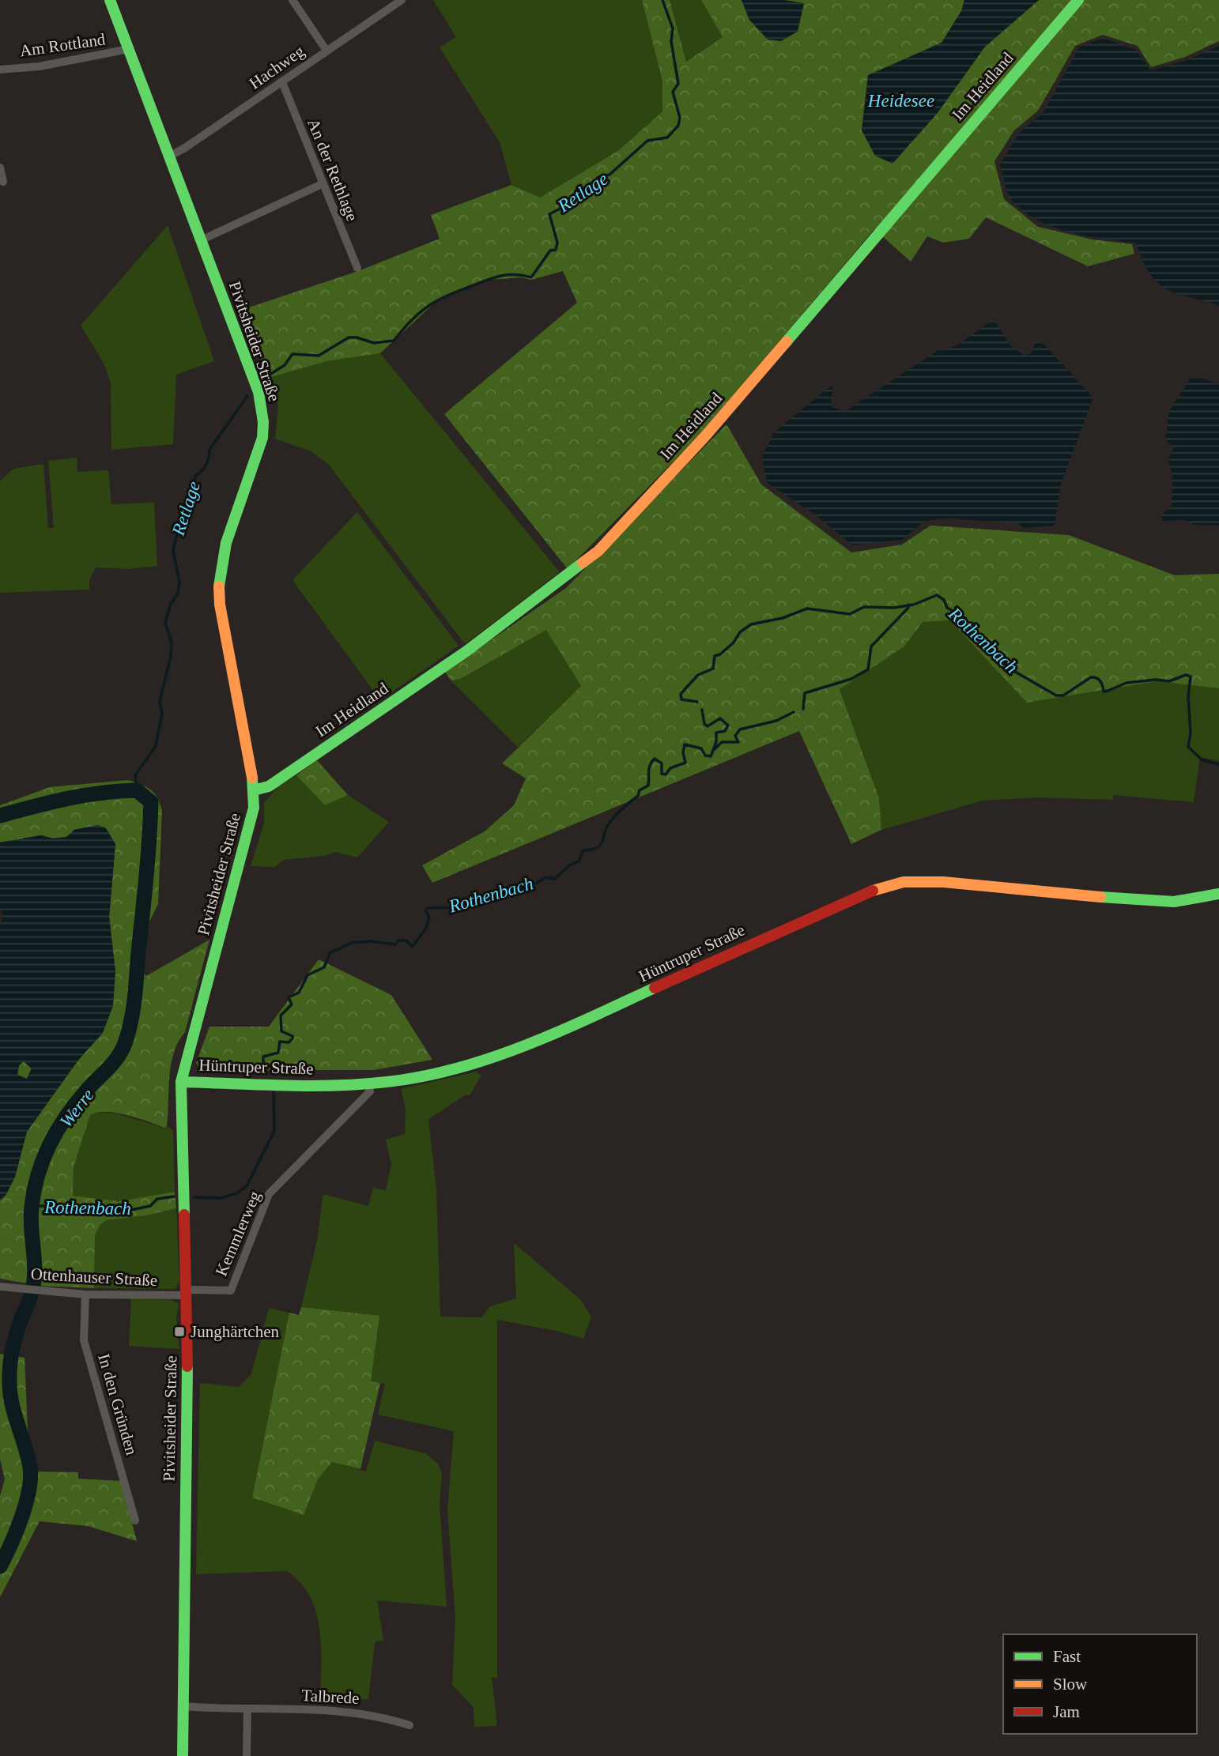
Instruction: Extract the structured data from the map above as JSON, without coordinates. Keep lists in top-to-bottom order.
{
  "streets": {
    "street": [
      "Am Rottland",
      "Hachweg",
      "Im Heidland",
      "An der Rethlage",
      "Pivitsheider Straße",
      "Hüntruper Straße",
      "Kemmlerweg",
      "Ottenhauser Straße",
      "In den Gründen",
      "Talbrede"
    ]
  },
  "crossings": [
    ["Am Rottland", "Pivitsheider Straße"],
    ["Hachweg", "An der Rethlage"],
    ["Hachweg", "Pivitsheider Straße"],
    ["Im Heidland", "Pivitsheider Straße"],
    ["Pivitsheider Straße", "Hüntruper Straße"],
    ["Pivitsheider Straße", "Kemmlerweg"],
    ["Pivitsheider Straße", "Ottenhauser Straße"],
    ["Pivitsheider Straße", "Talbrede"],
    ["Hüntruper Straße", "Kemmlerweg"],
    ["Kemmlerweg", "Ottenhauser Straße"],
    ["Ottenhauser Straße", "In den Gründen"]
  ],
  "water": [
    "Heidesee",
    "Retlage",
    "Rothenbach",
    "Werre"
  ],
  "places": {
    "transit": ["Junghärtchen"]
  },
  "legend": ["Fast", "Slow", "Jam"]
}
